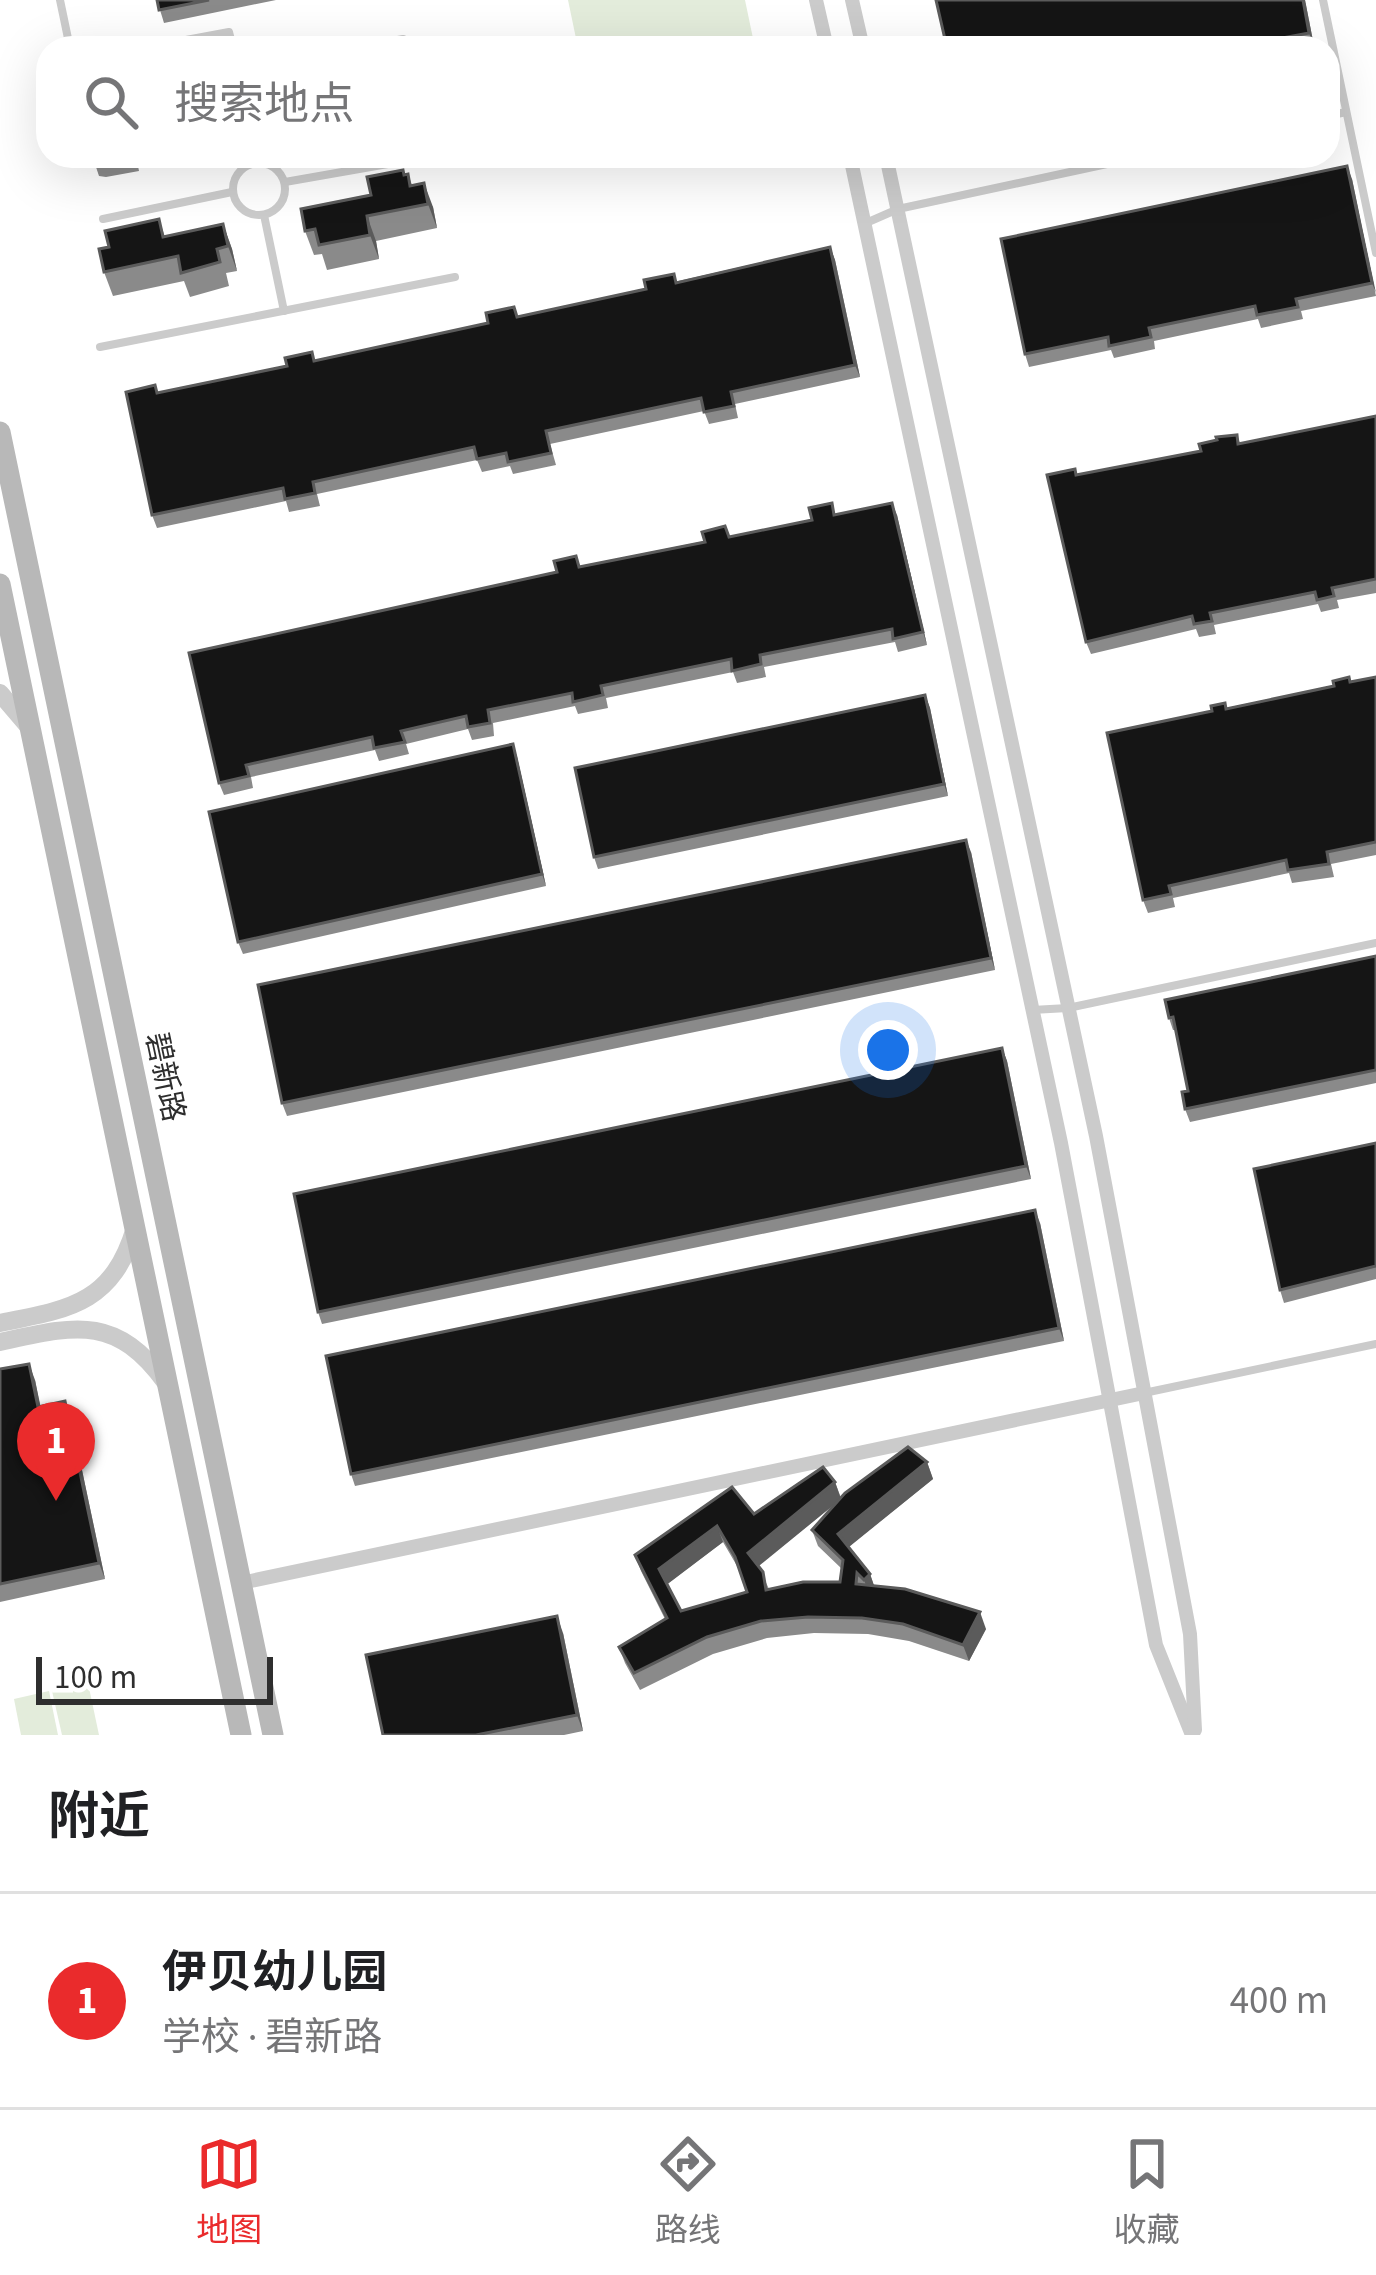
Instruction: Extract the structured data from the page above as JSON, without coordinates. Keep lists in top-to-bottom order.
{
  "streets": {
    "main road": ["碧新路"]
  },
  "scale_bar": "100 m",
  "page": {
    "search": "搜索地点",
    "pins": "1",
    "scale": "100 m",
    "heading": "附近",
    "list": [
      {
        "mark": "1",
        "name": "伊贝幼儿园",
        "note": "学校 · 碧新路",
        "value": "400 m"
      }
    ],
    "nav": ["地图", "路线", "收藏"]
  }
}
